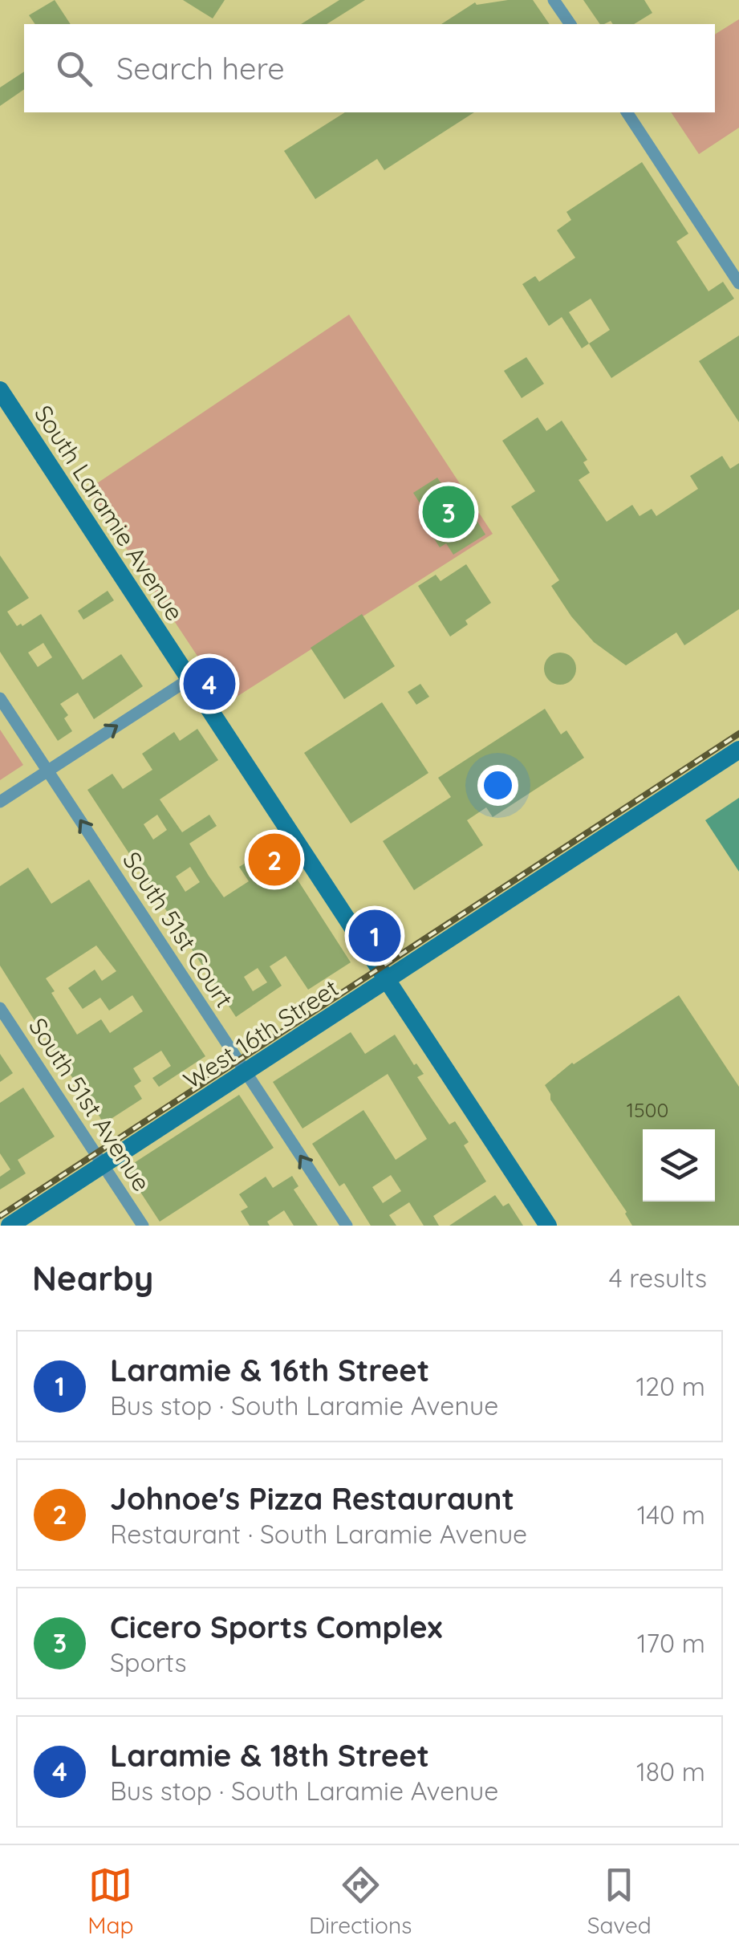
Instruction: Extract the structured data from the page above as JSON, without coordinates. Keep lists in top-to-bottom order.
{
  "streets": {
    "main road": ["South Laramie Avenue", "West 16th Street"],
    "street": ["South 51st Court", "South 51st Avenue"]
  },
  "crossings": [
    ["South Laramie Avenue", "West 16th Street"],
    ["South 51st Court", "West 16th Street"],
    ["West 16th Street", "South 51st Avenue"]
  ],
  "one_way": ["South 51st Court"],
  "house_numbers": ["1500"],
  "page": {
    "search": "Search here",
    "pins": [
      "3",
      "4",
      "2",
      "1"
    ],
    "heading": ["Nearby", "4 results"],
    "list": [
      {
        "mark": "1",
        "name": "Laramie & 16th Street",
        "note": "Bus stop · South Laramie Avenue",
        "value": "120 m"
      },
      {
        "mark": "2",
        "name": "Johnoe's Pizza Restauraunt",
        "note": "Restaurant · South Laramie Avenue",
        "value": "140 m"
      },
      {
        "mark": "3",
        "name": "Cicero Sports Complex",
        "note": "Sports",
        "value": "170 m"
      },
      {
        "mark": "4",
        "name": "Laramie & 18th Street",
        "note": "Bus stop · South Laramie Avenue",
        "value": "180 m"
      }
    ],
    "nav": ["Map", "Directions", "Saved"]
  }
}
